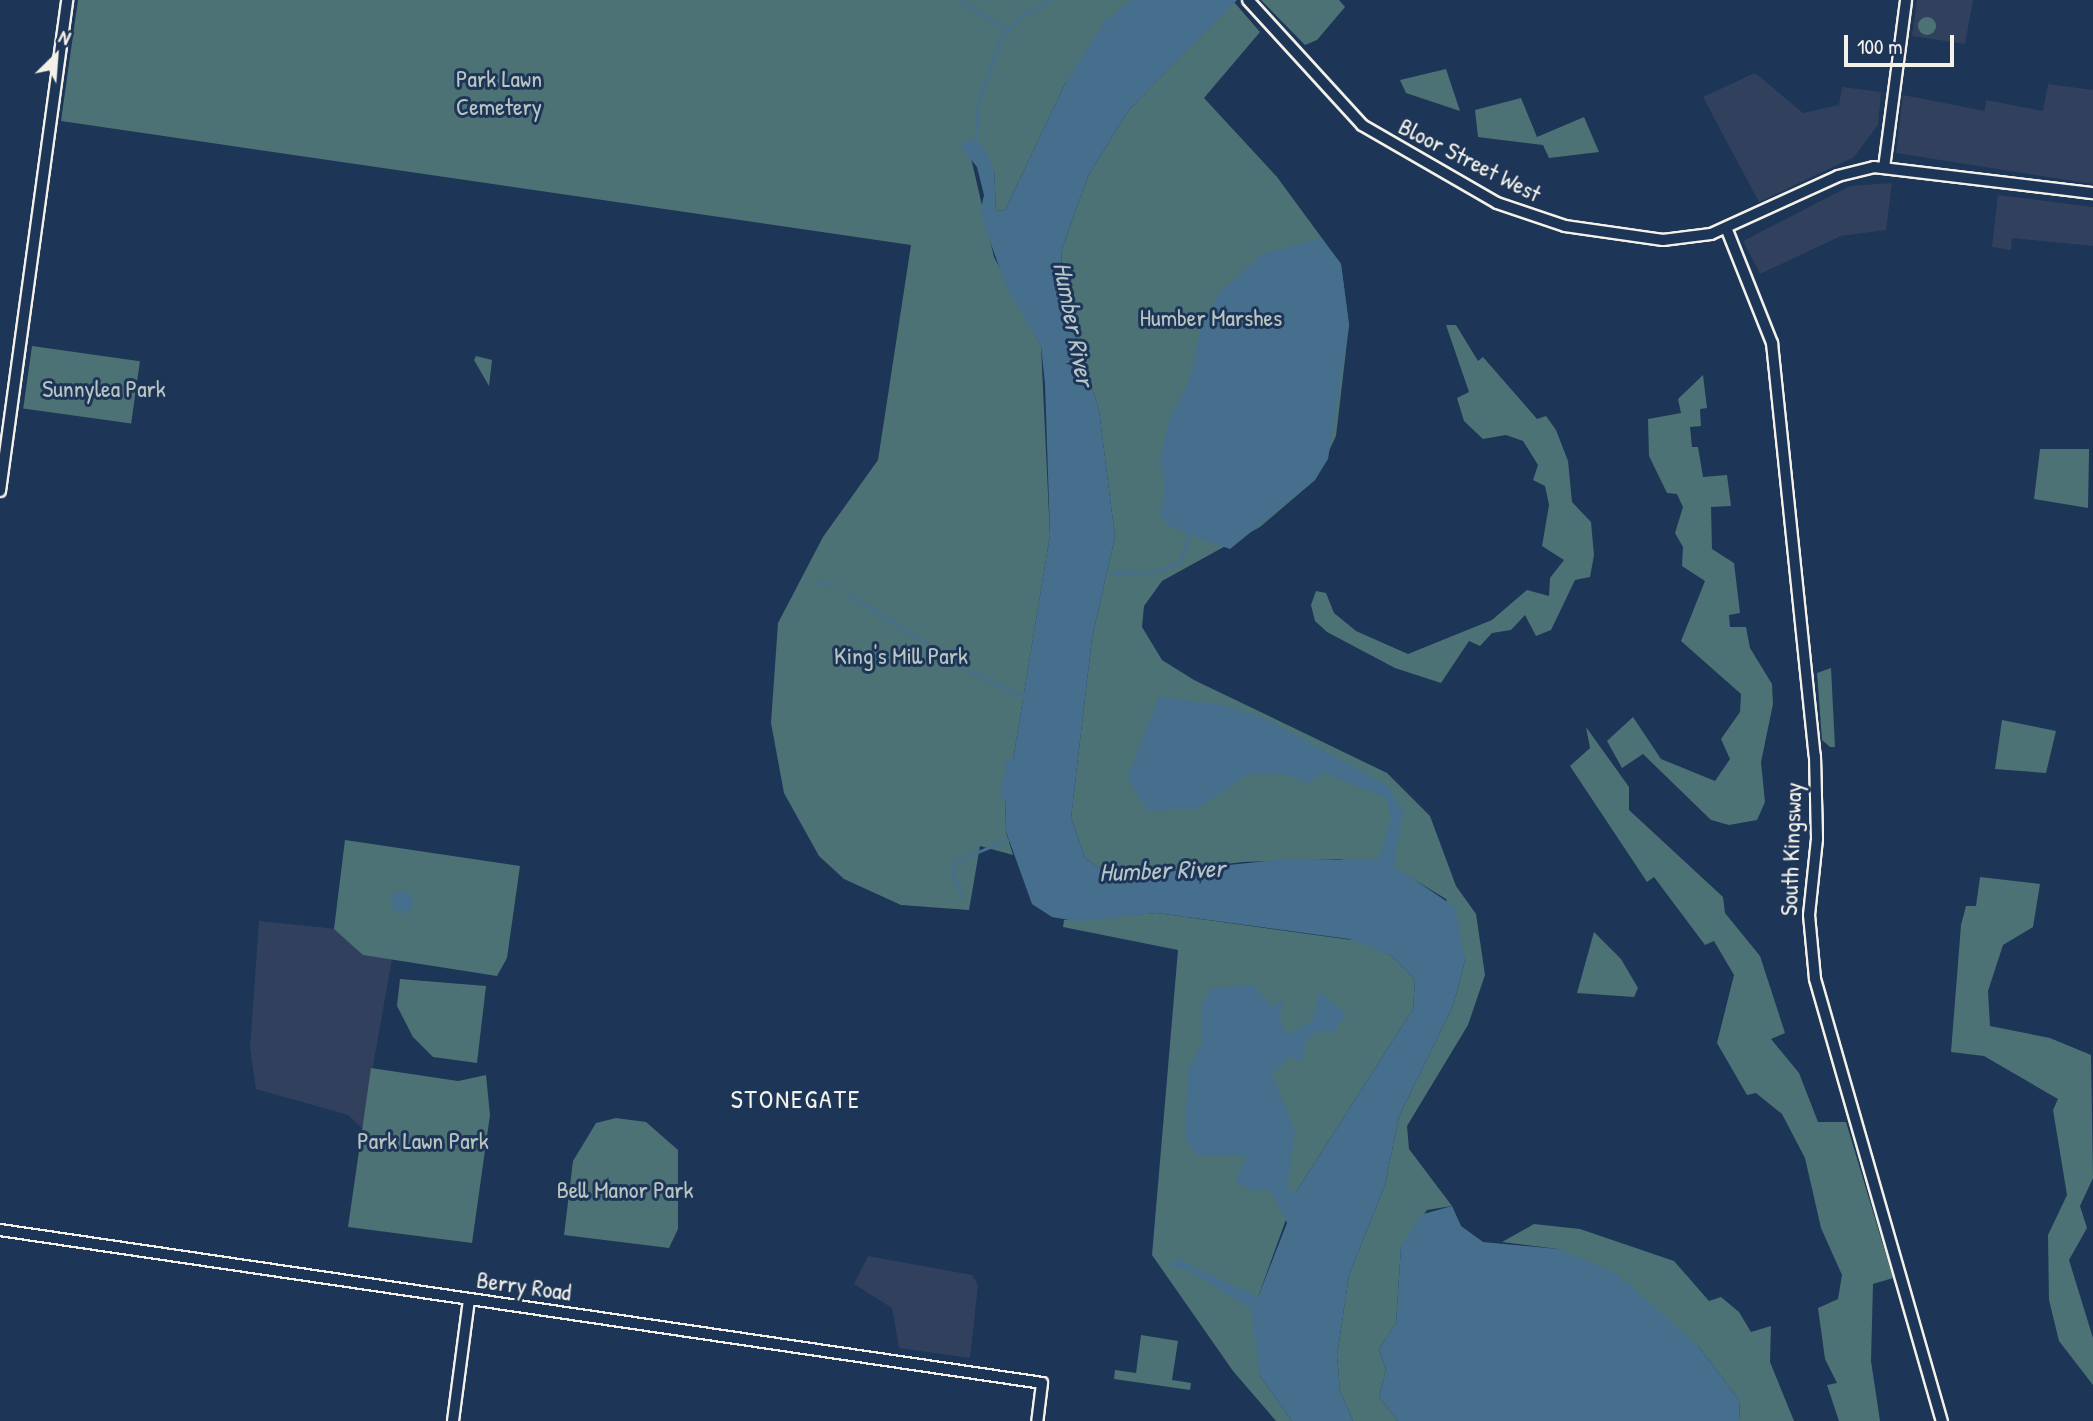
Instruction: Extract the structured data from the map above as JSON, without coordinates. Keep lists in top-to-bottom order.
{
  "streets": {
    "main road": ["Bloor Street West"],
    "street": ["South Kingsway", "Berry Road"]
  },
  "crossings": [
    ["Bloor Street West", "South Kingsway"]
  ],
  "districts": ["STONEGATE"],
  "water": ["Humber River"],
  "parks": [
    "Park Lawn Cemetery",
    "Humber Marshes",
    "Sunnylea Park",
    "King's Mill Park",
    "Park Lawn Park",
    "Bell Manor Park"
  ],
  "scale_bar": "100 m",
  "north": "top right"
}
